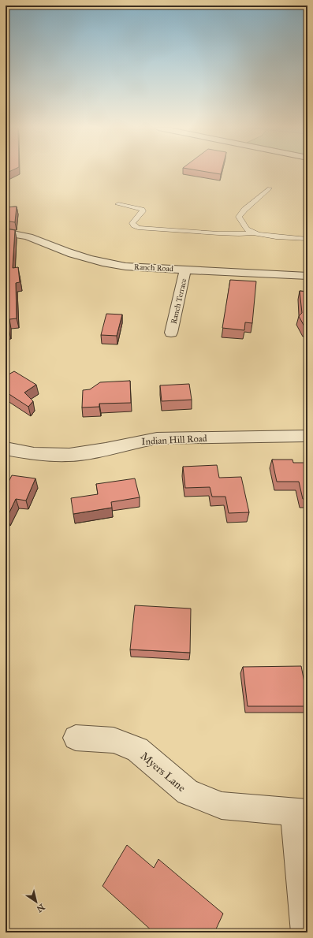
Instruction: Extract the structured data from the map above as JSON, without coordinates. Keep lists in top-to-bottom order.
{
  "streets": {
    "street": [
      "Ranch Road",
      "Ranch Terrace",
      "Indian Hill Road",
      "Myers Lane"
    ]
  },
  "crossings": [
    ["Ranch Road", "Ranch Terrace"]
  ],
  "north": "bottom right"
}
